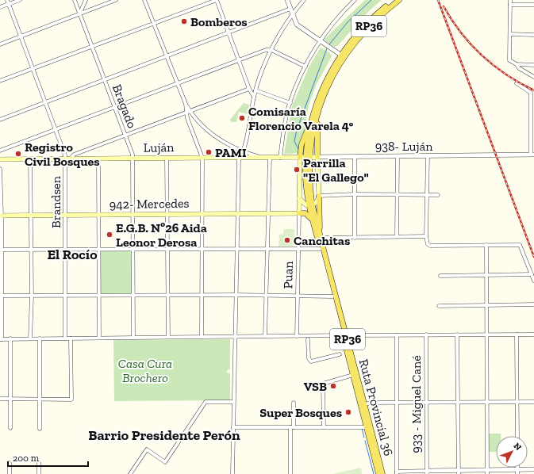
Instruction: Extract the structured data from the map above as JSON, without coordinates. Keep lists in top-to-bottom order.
{
  "streets": {
    "main road": [
      "RP36",
      "Luján",
      "942- Mercedes",
      "Puan",
      "Ruta Provincial 36"
    ],
    "street": [
      "Bragado",
      "938- Luján",
      "Brandsen",
      "933 - Miguel Cané"
    ]
  },
  "crossings": [
    ["Bragado", "Luján"],
    ["Bragado", "942- Mercedes"],
    ["938- Luján", "Luján"],
    ["Luján", "Brandsen"],
    ["Luján", "Puan"],
    ["Luján", "Ruta Provincial 36"],
    ["Brandsen", "942- Mercedes"],
    ["942- Mercedes", "Puan"]
  ],
  "districts": ["El Rocío", "Barrio Presidente Perón"],
  "parks": ["Casa Cura Brochero"],
  "places": [
    "Bomberos",
    "Comisaría Florencio Varela 4°",
    "PAMI",
    "Registro Civil Bosques",
    "Parrilla \"El Gallego\"",
    "E.G.B. Nº26 Aida Leonor Derosa",
    "Canchitas",
    "VSB",
    "Super Bosques"
  ],
  "scale_bar": "200 m",
  "north": "top right"
}
